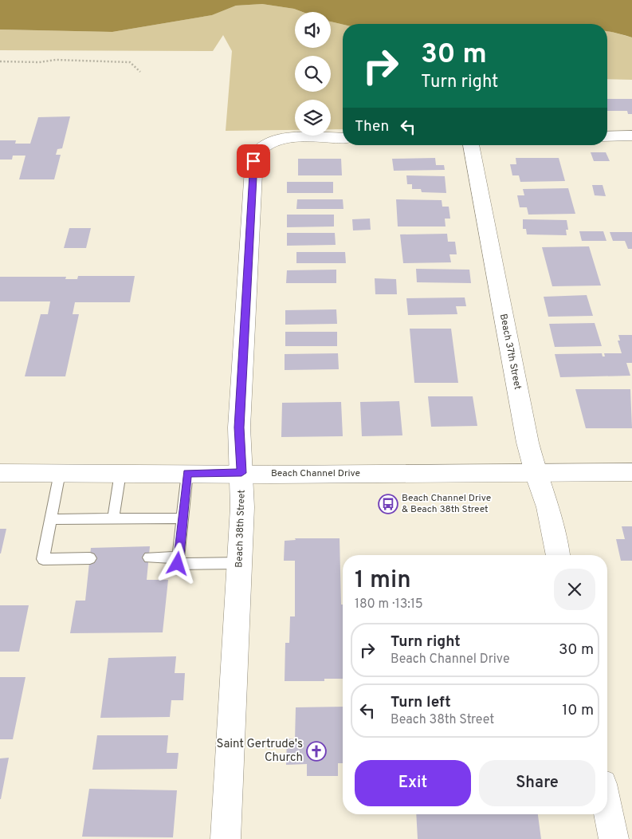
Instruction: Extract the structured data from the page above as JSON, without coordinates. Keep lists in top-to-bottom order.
{
  "streets": {
    "street": ["Beach 37th Street", "Beach Channel Drive", "Beach 38th Street"]
  },
  "crossings": [
    ["Beach 37th Street", "Beach Channel Drive"],
    ["Beach Channel Drive", "Beach 38th Street"]
  ],
  "places": {
    "bus stop": ["Beach Channel Drive & Beach 38th Street"],
    "church": ["Saint Gertrude's Church"]
  },
  "page": {
    "turn": ["30 m", "Turn right"],
    "then": "Then",
    "heading": ["1 min", "180 m · 13:15"],
    "list": [
      {
        "name": "Turn right",
        "note": "Beach Channel Drive",
        "value": "30 m"
      },
      {
        "name": "Turn left",
        "note": "Beach 38th Street",
        "value": "10 m"
      }
    ],
    "buttons": ["Exit", "Share"]
  }
}
